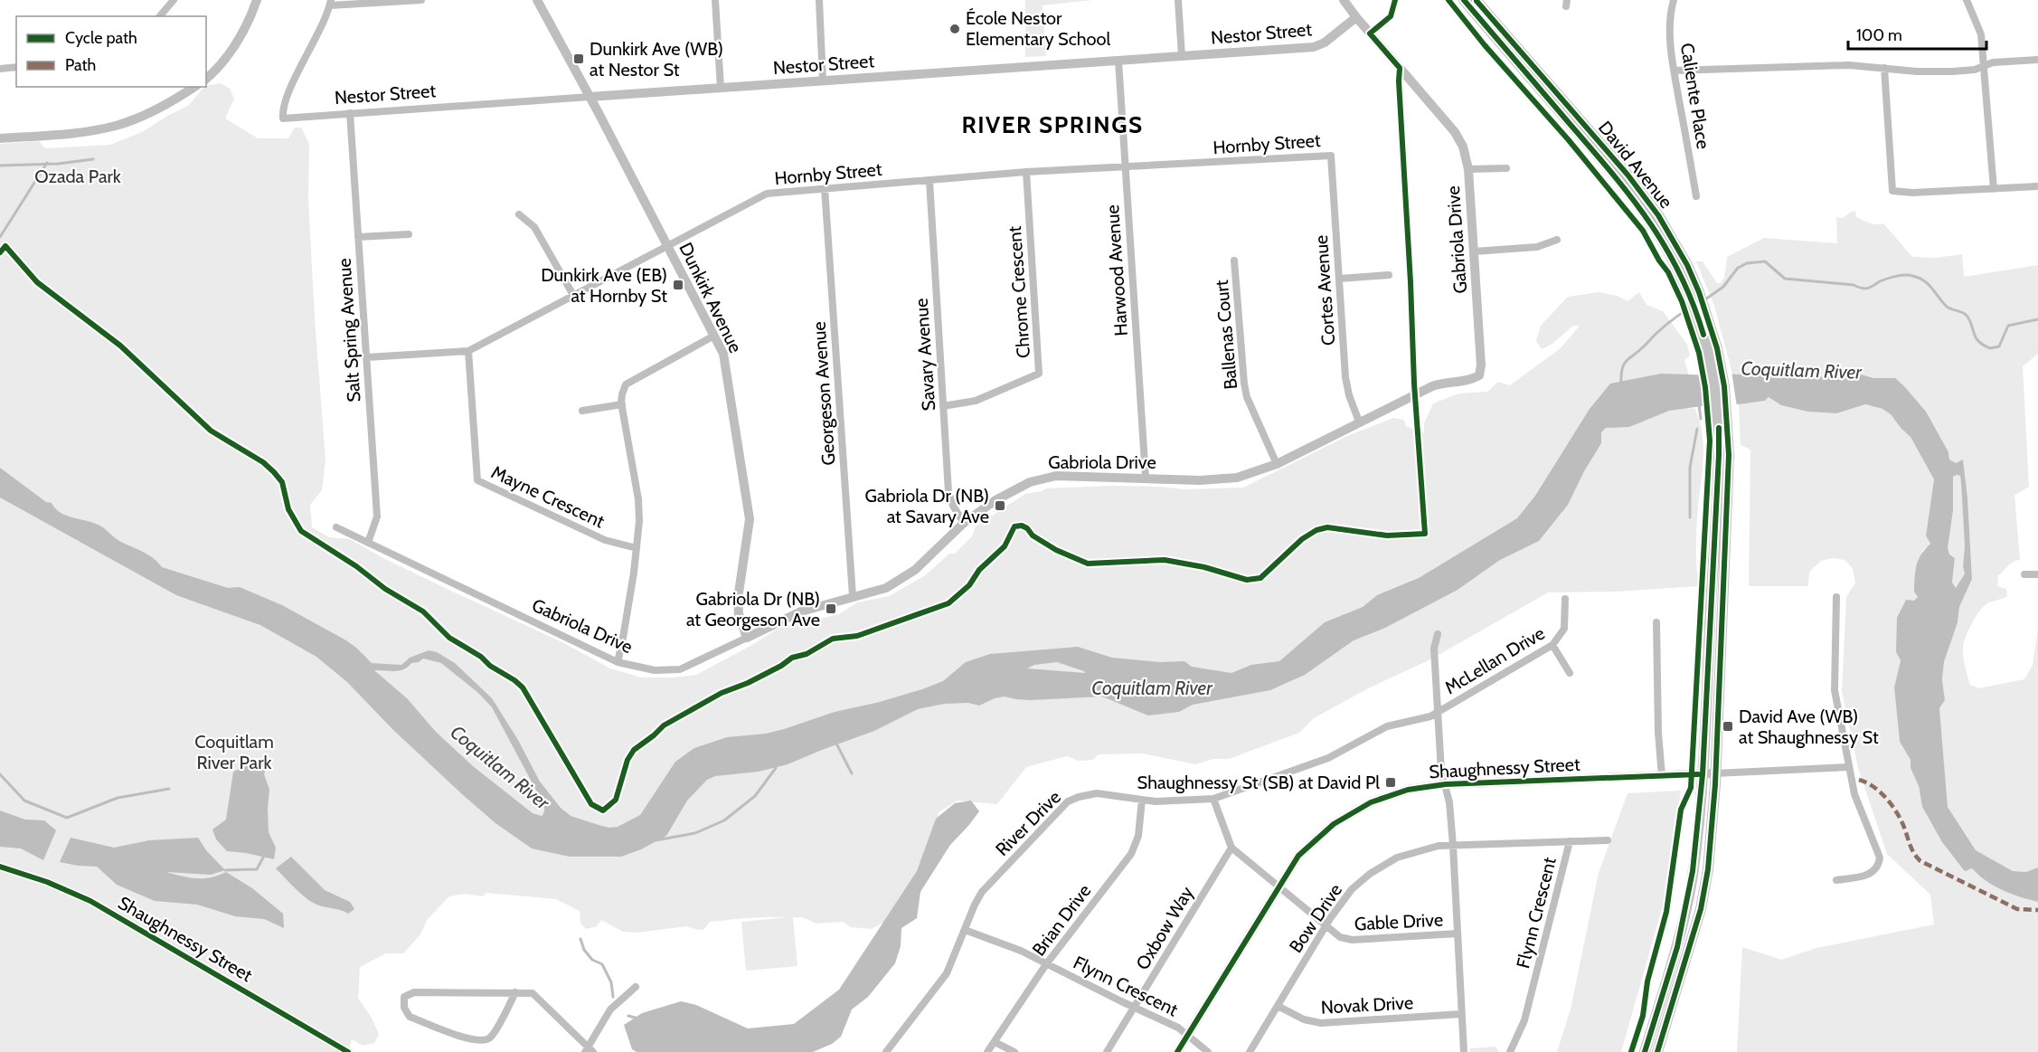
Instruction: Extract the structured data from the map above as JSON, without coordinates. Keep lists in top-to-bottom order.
{
  "streets": {
    "main road": ["David Avenue"],
    "street": [
      "Nestor Street",
      "Caliente Place",
      "Hornby Street",
      "Gabriola Drive",
      "Harwood Avenue",
      "Cortes Avenue",
      "Chrome Crescent",
      "Dunkirk Avenue",
      "Salt Spring Avenue",
      "Ballenas Court",
      "Savary Avenue",
      "Georgeson Avenue",
      "Mayne Crescent",
      "McLellan Drive",
      "Shaughnessy Street",
      "River Drive",
      "Flynn Crescent",
      "Bow Drive",
      "Brian Drive",
      "Gable Drive",
      "Oxbow Way",
      "Novak Drive"
    ]
  },
  "crossings": [
    ["Nestor Street", "Gabriola Drive"],
    ["Nestor Street", "Harwood Avenue"],
    ["Nestor Street", "Dunkirk Avenue"],
    ["Nestor Street", "Salt Spring Avenue"],
    ["Hornby Street", "Harwood Avenue"],
    ["Hornby Street", "Cortes Avenue"],
    ["Hornby Street", "Chrome Crescent"],
    ["Hornby Street", "Dunkirk Avenue"],
    ["Hornby Street", "Salt Spring Avenue"],
    ["Hornby Street", "Savary Avenue"],
    ["Hornby Street", "Georgeson Avenue"],
    ["Hornby Street", "Mayne Crescent"],
    ["David Avenue", "Shaughnessy Street"],
    ["Gabriola Drive", "Harwood Avenue"],
    ["Gabriola Drive", "Cortes Avenue"],
    ["Gabriola Drive", "Dunkirk Avenue"],
    ["Gabriola Drive", "Salt Spring Avenue"],
    ["Gabriola Drive", "Ballenas Court"],
    ["Gabriola Drive", "Savary Avenue"],
    ["Gabriola Drive", "Georgeson Avenue"],
    ["Chrome Crescent", "Savary Avenue"],
    ["McLellan Drive", "River Drive"],
    ["Shaughnessy Street", "Flynn Crescent"],
    ["Shaughnessy Street", "Gable Drive"],
    ["River Drive", "Flynn Crescent"],
    ["River Drive", "Brian Drive"],
    ["River Drive", "Gable Drive"],
    ["Flynn Crescent", "Bow Drive"],
    ["Flynn Crescent", "Brian Drive"],
    ["Flynn Crescent", "Oxbow Way"],
    ["Bow Drive", "Gable Drive"],
    ["Bow Drive", "Novak Drive"],
    ["Gable Drive", "Oxbow Way"]
  ],
  "districts": ["RIVER SPRINGS"],
  "water": ["Coquitlam River"],
  "parks": ["Ozada Park", "Coquitlam River Park"],
  "places": {
    "other": ["École Nestor Elementary School"],
    "transit": [
      "Dunkirk Ave (WB) at Nestor St",
      "Dunkirk Ave (EB) at Hornby St",
      "Gabriola Dr (NB) at Savary Ave",
      "Gabriola Dr (NB) at Georgeson Ave",
      "David Ave (WB) at Shaughnessy St",
      "Shaughnessy St (SB) at David Pl"
    ]
  },
  "legend": ["Cycle path", "Path"],
  "scale_bar": "100 m"
}
